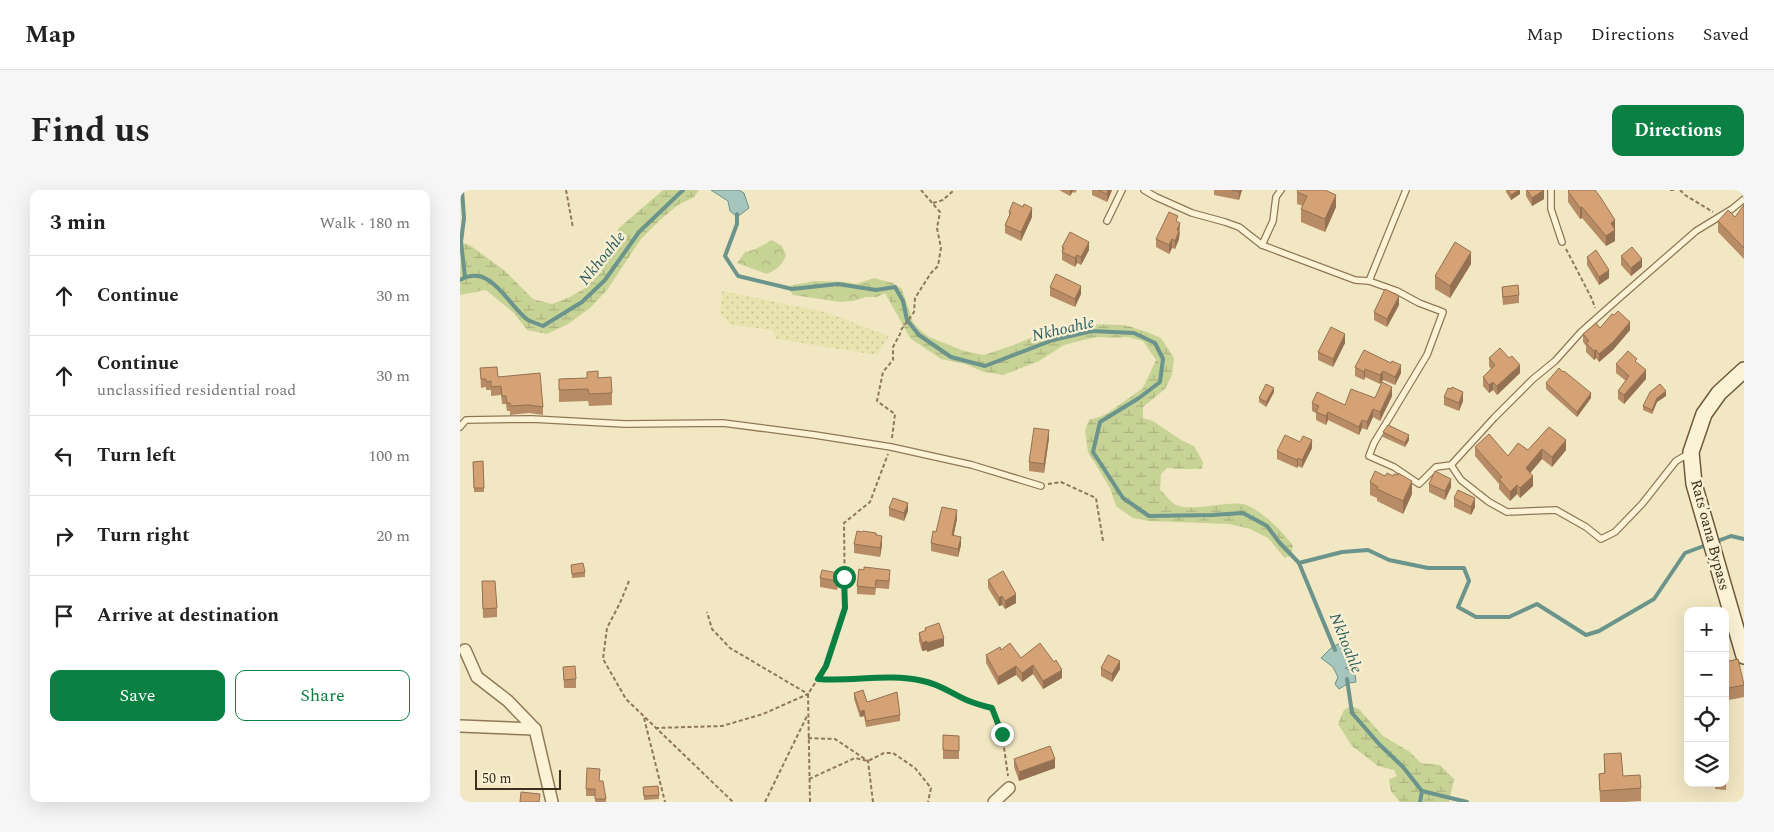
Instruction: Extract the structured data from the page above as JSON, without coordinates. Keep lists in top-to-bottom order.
{
  "streets": {
    "street": ["Rats'oana Bypass"]
  },
  "water": ["Nkhoahle"],
  "scale_bar": "50 m",
  "page": {
    "header": "Map",
    "nav": ["Map", "Directions", "Saved"],
    "title": "Find us",
    "buttons": [
      "Directions",
      ["Save", "Share"]
    ],
    "heading": ["3 min", "Walk · 180 m"],
    "list": [
      ["Continue", "30 m"],
      ["Continue", "unclassified residential road", "30 m"],
      ["Turn left", "100 m"],
      ["Turn right", "20 m"],
      "Arrive at destination"
    ],
    "map_buttons": ["+", "−"],
    "scale": "50 m"
  }
}
